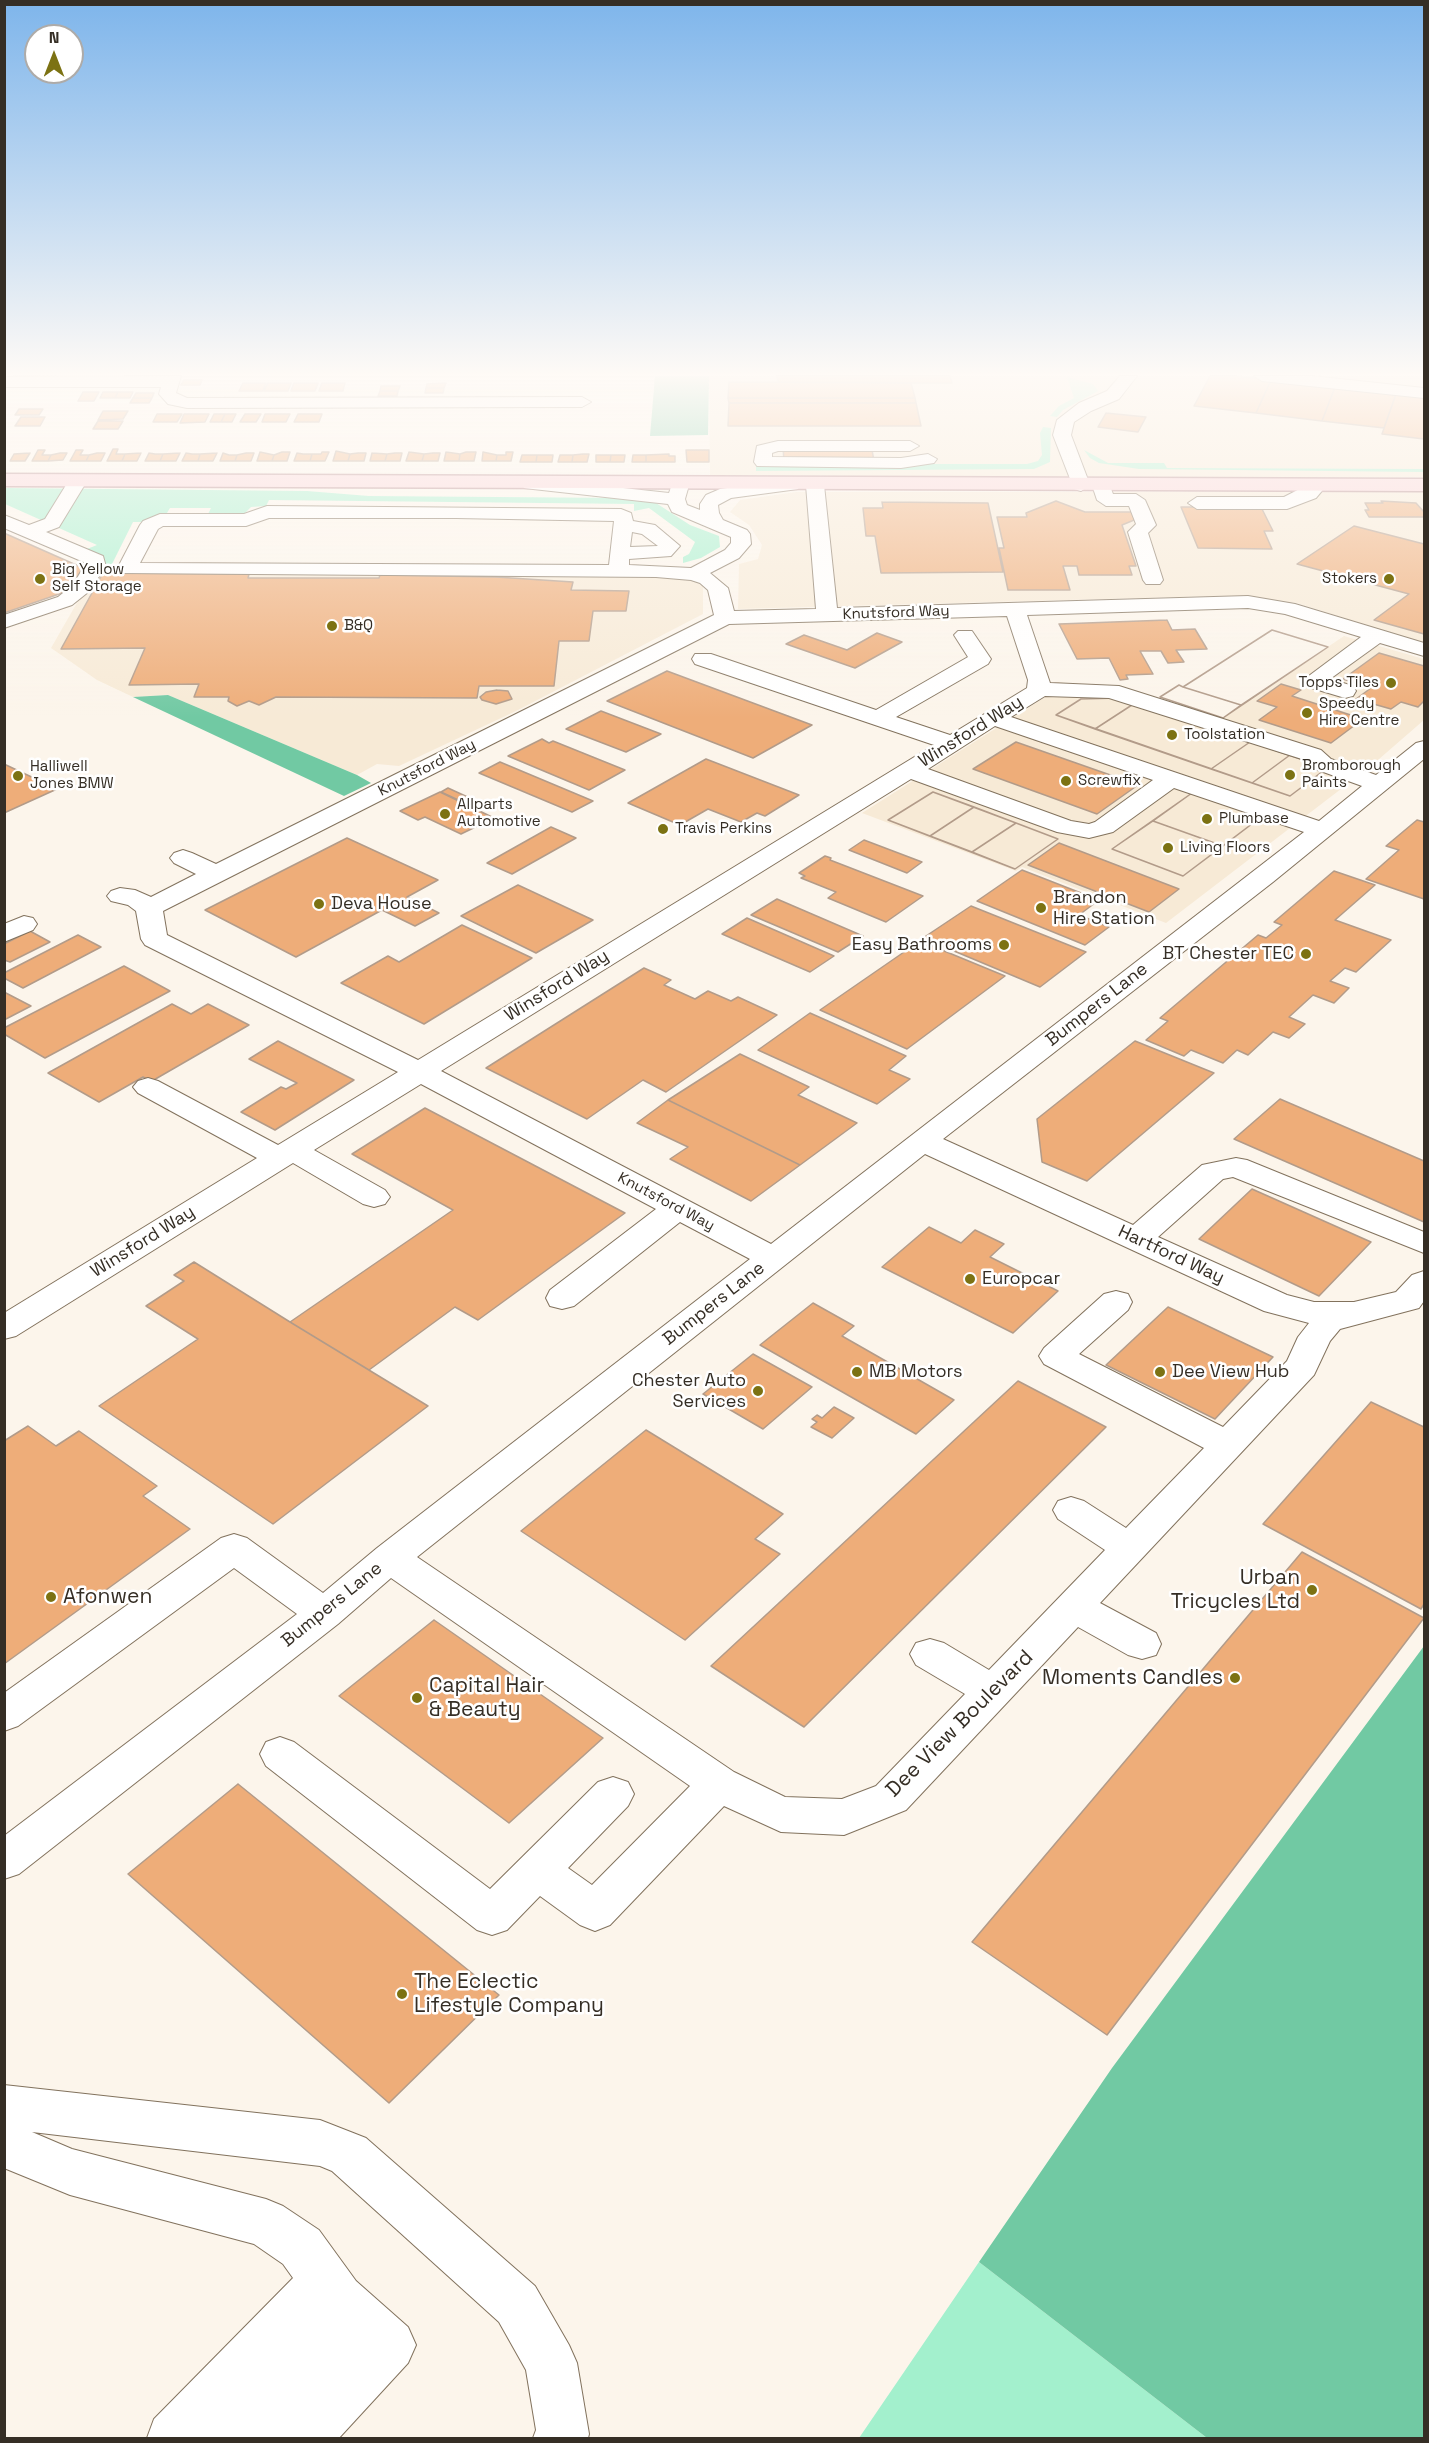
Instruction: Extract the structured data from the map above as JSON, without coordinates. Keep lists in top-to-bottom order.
{
  "streets": {
    "street": [
      "Knutsford Way",
      "Winsford Way",
      "Bumpers Lane",
      "Hartford Way",
      "Dee View Boulevard"
    ]
  },
  "crossings": [
    ["Knutsford Way", "Winsford Way"],
    ["Knutsford Way", "Bumpers Lane"],
    ["Bumpers Lane", "Hartford Way"],
    ["Bumpers Lane", "Dee View Boulevard"],
    ["Hartford Way", "Dee View Boulevard"]
  ],
  "places": [
    "Big Yellow Self Storage",
    "Stokers",
    "B&Q",
    "Topps Tiles",
    "Speedy Hire Centre",
    "Toolstation",
    "Bromborough Paints",
    "Halliwell Jones BMW",
    "Screwfix",
    "Allparts Automotive",
    "Plumbase",
    "Travis Perkins",
    "Living Floors",
    "Deva House",
    "Brandon Hire Station",
    "Easy Bathrooms",
    "BT Chester TEC",
    "Europcar",
    "MB Motors",
    "Dee View Hub",
    "Chester Auto Services",
    "Urban Tricycles Ltd",
    "Afonwen",
    "Moments Candles",
    "Capital Hair & Beauty",
    "The Eclectic Lifestyle Company"
  ],
  "north": "top"
}
